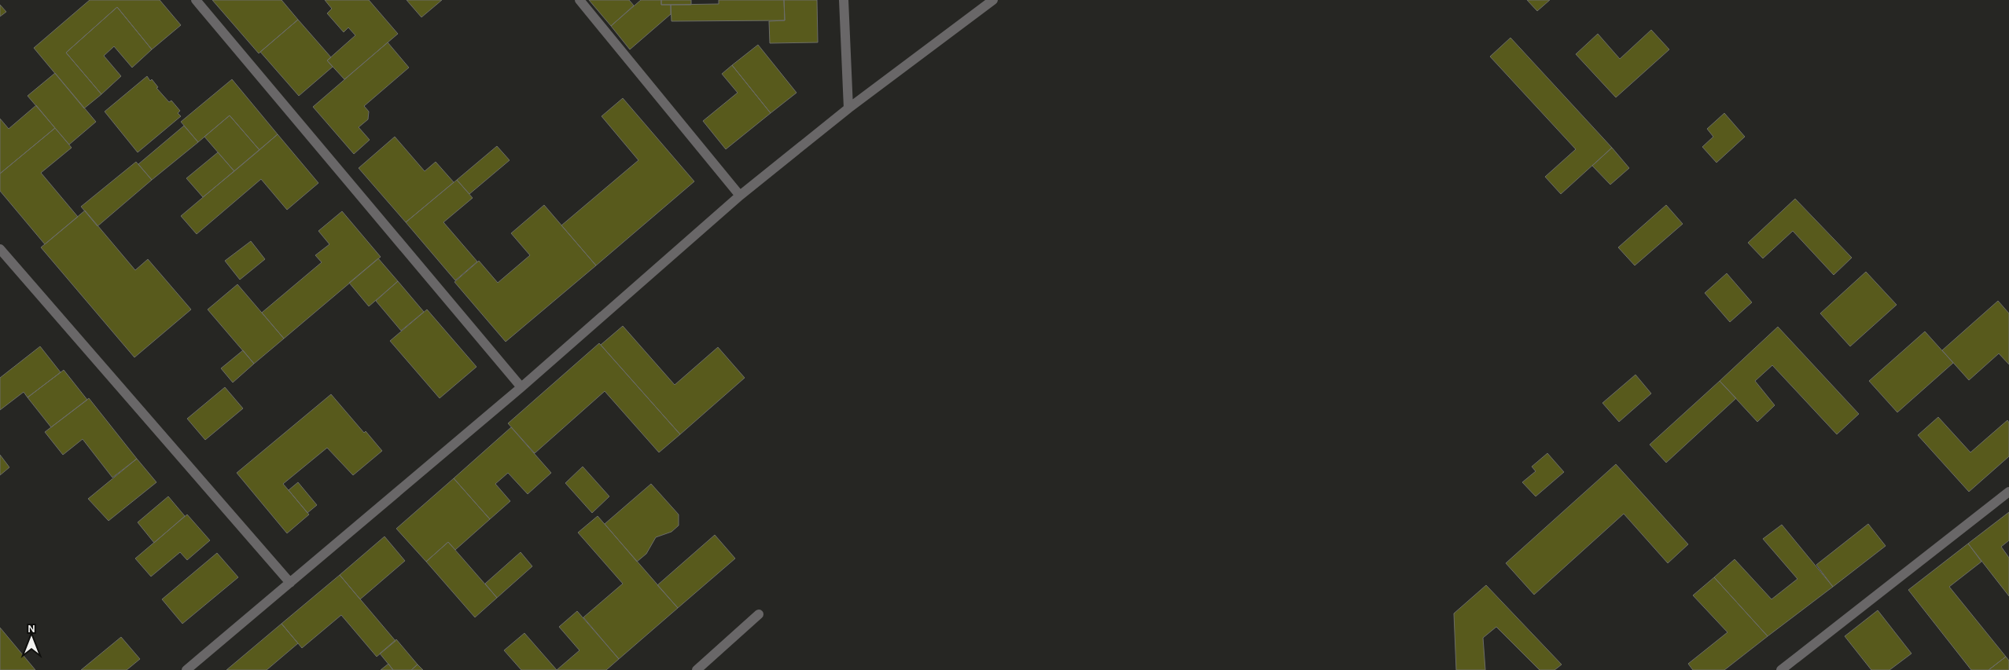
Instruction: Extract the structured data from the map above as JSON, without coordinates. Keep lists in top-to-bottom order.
{
  "north": "top"
}
